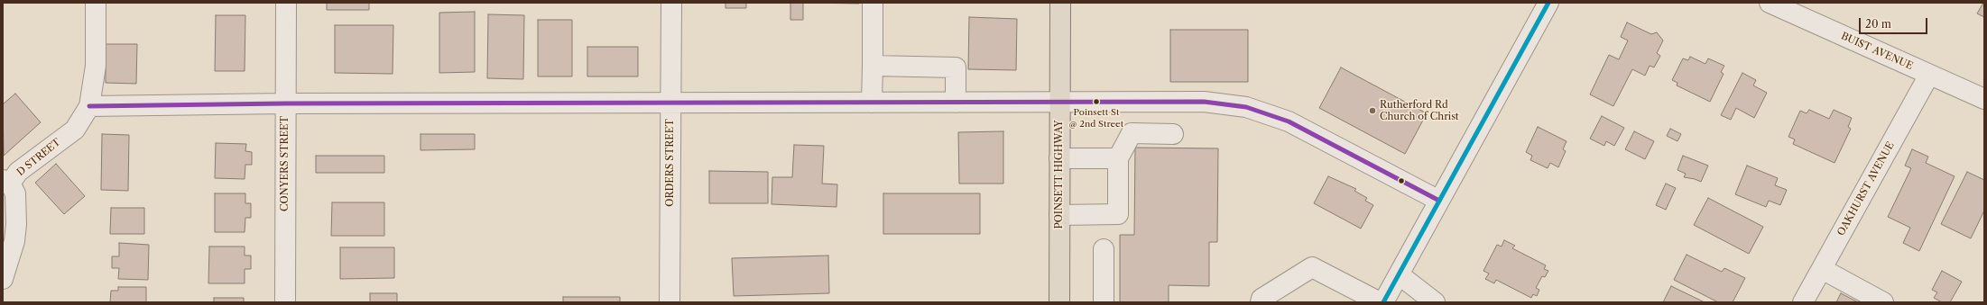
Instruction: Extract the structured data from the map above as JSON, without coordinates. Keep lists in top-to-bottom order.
{
  "streets": {
    "highway": ["POINSETT HIGHWAY"],
    "street": [
      "BUIST AVENUE",
      "D STREET",
      "ORDERS STREET",
      "CONYERS STREET",
      "OAKHURST AVENUE"
    ]
  },
  "crossings": [
    ["BUIST AVENUE", "OAKHURST AVENUE"]
  ],
  "places": ["Poinsett St @ 2nd Street", "Rutherford Rd Church of Christ"],
  "scale_bar": "20 m"
}
